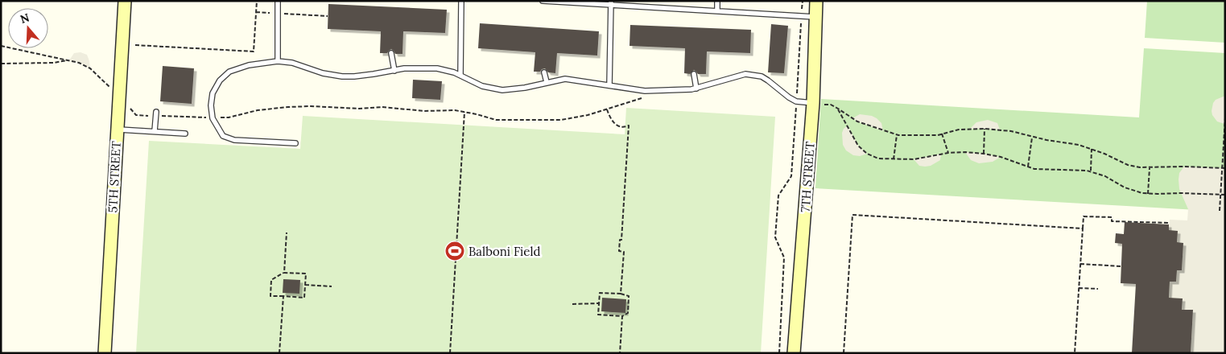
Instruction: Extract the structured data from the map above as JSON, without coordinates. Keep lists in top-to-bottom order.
{
  "streets": {
    "street": ["5TH STREET", "7TH STREET"]
  },
  "places": {
    "sports": ["Balboni Field"]
  },
  "north": "top"
}
